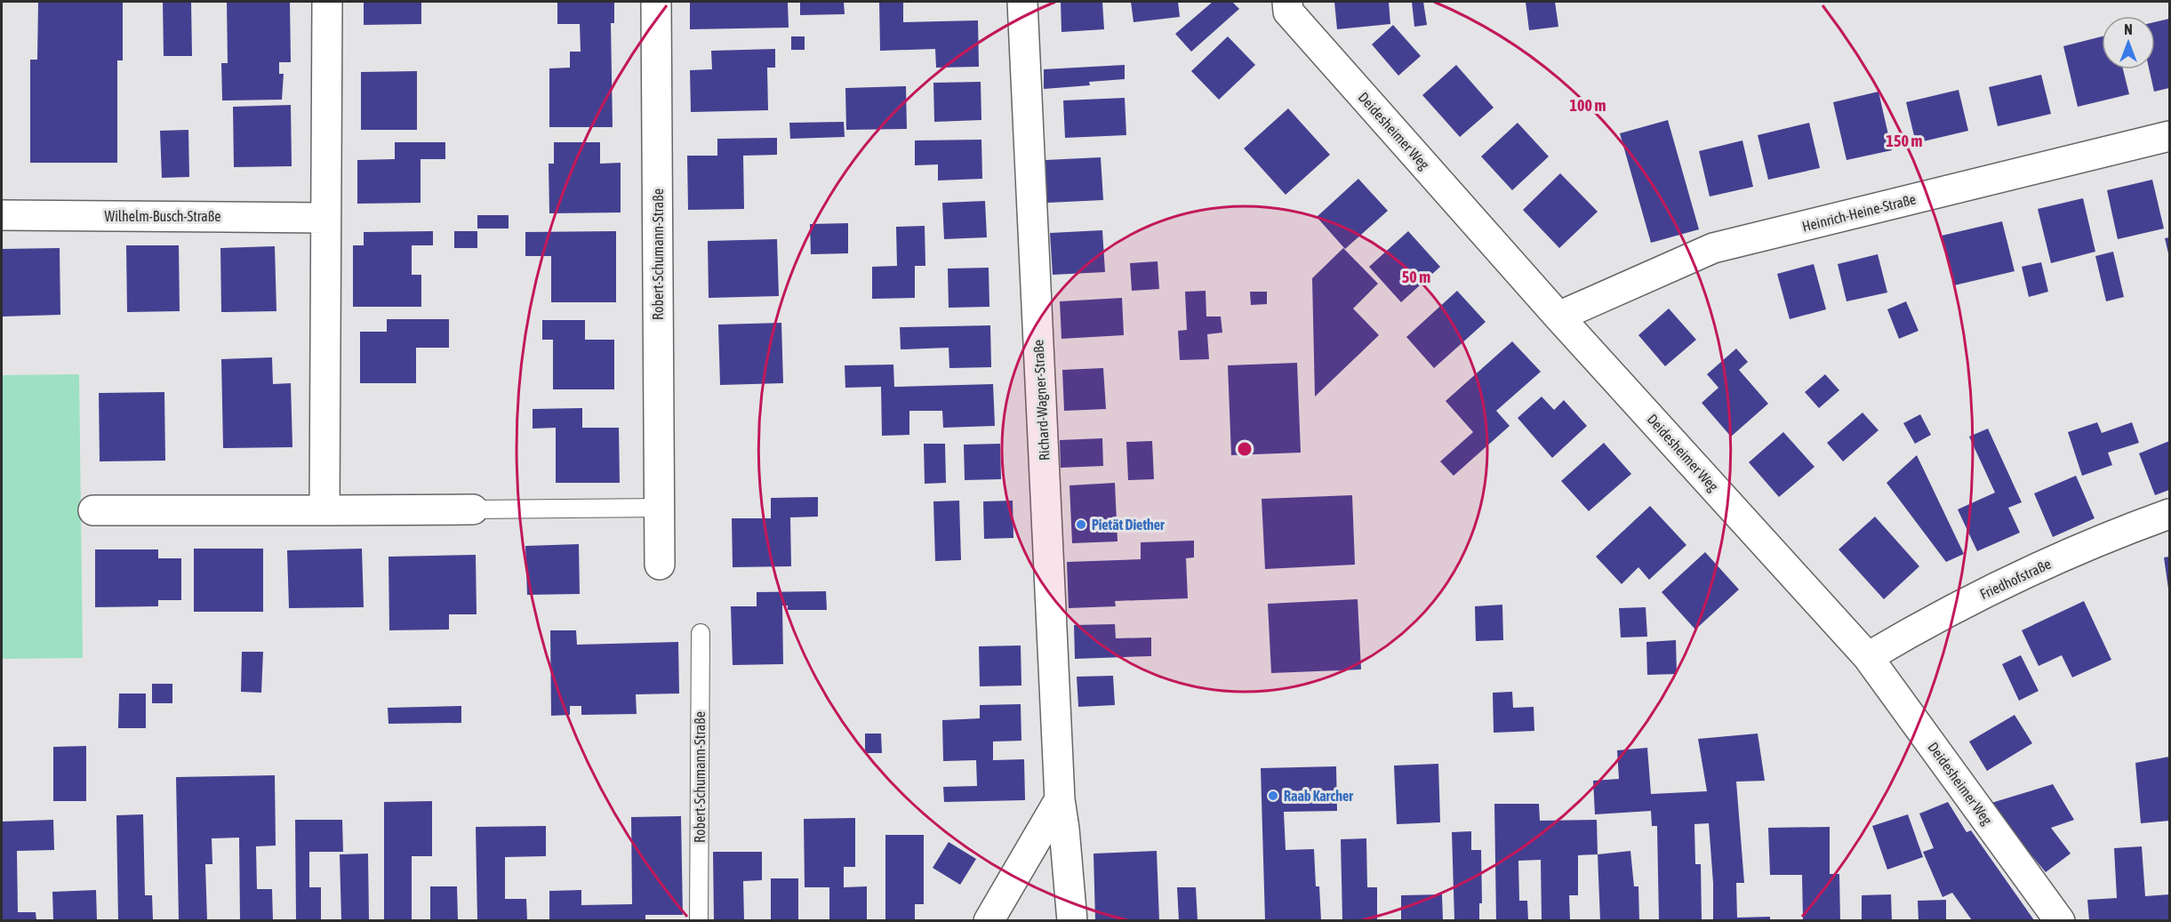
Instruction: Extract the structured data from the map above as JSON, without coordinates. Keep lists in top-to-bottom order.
{
  "streets": {
    "street": [
      "Deidesheimer Weg",
      "Heinrich-Heine-Straße",
      "Wilhelm-Busch-Straße",
      "Robert-Schumann-Straße",
      "Richard-Wagner-Straße",
      "Friedhofstraße"
    ]
  },
  "crossings": [
    ["Deidesheimer Weg", "Heinrich-Heine-Straße"],
    ["Deidesheimer Weg", "Friedhofstraße"]
  ],
  "places": ["Pietät Diether", "Raab Karcher"],
  "north": "top",
  "rings": ["100 m", "150 m", "50 m"]
}
